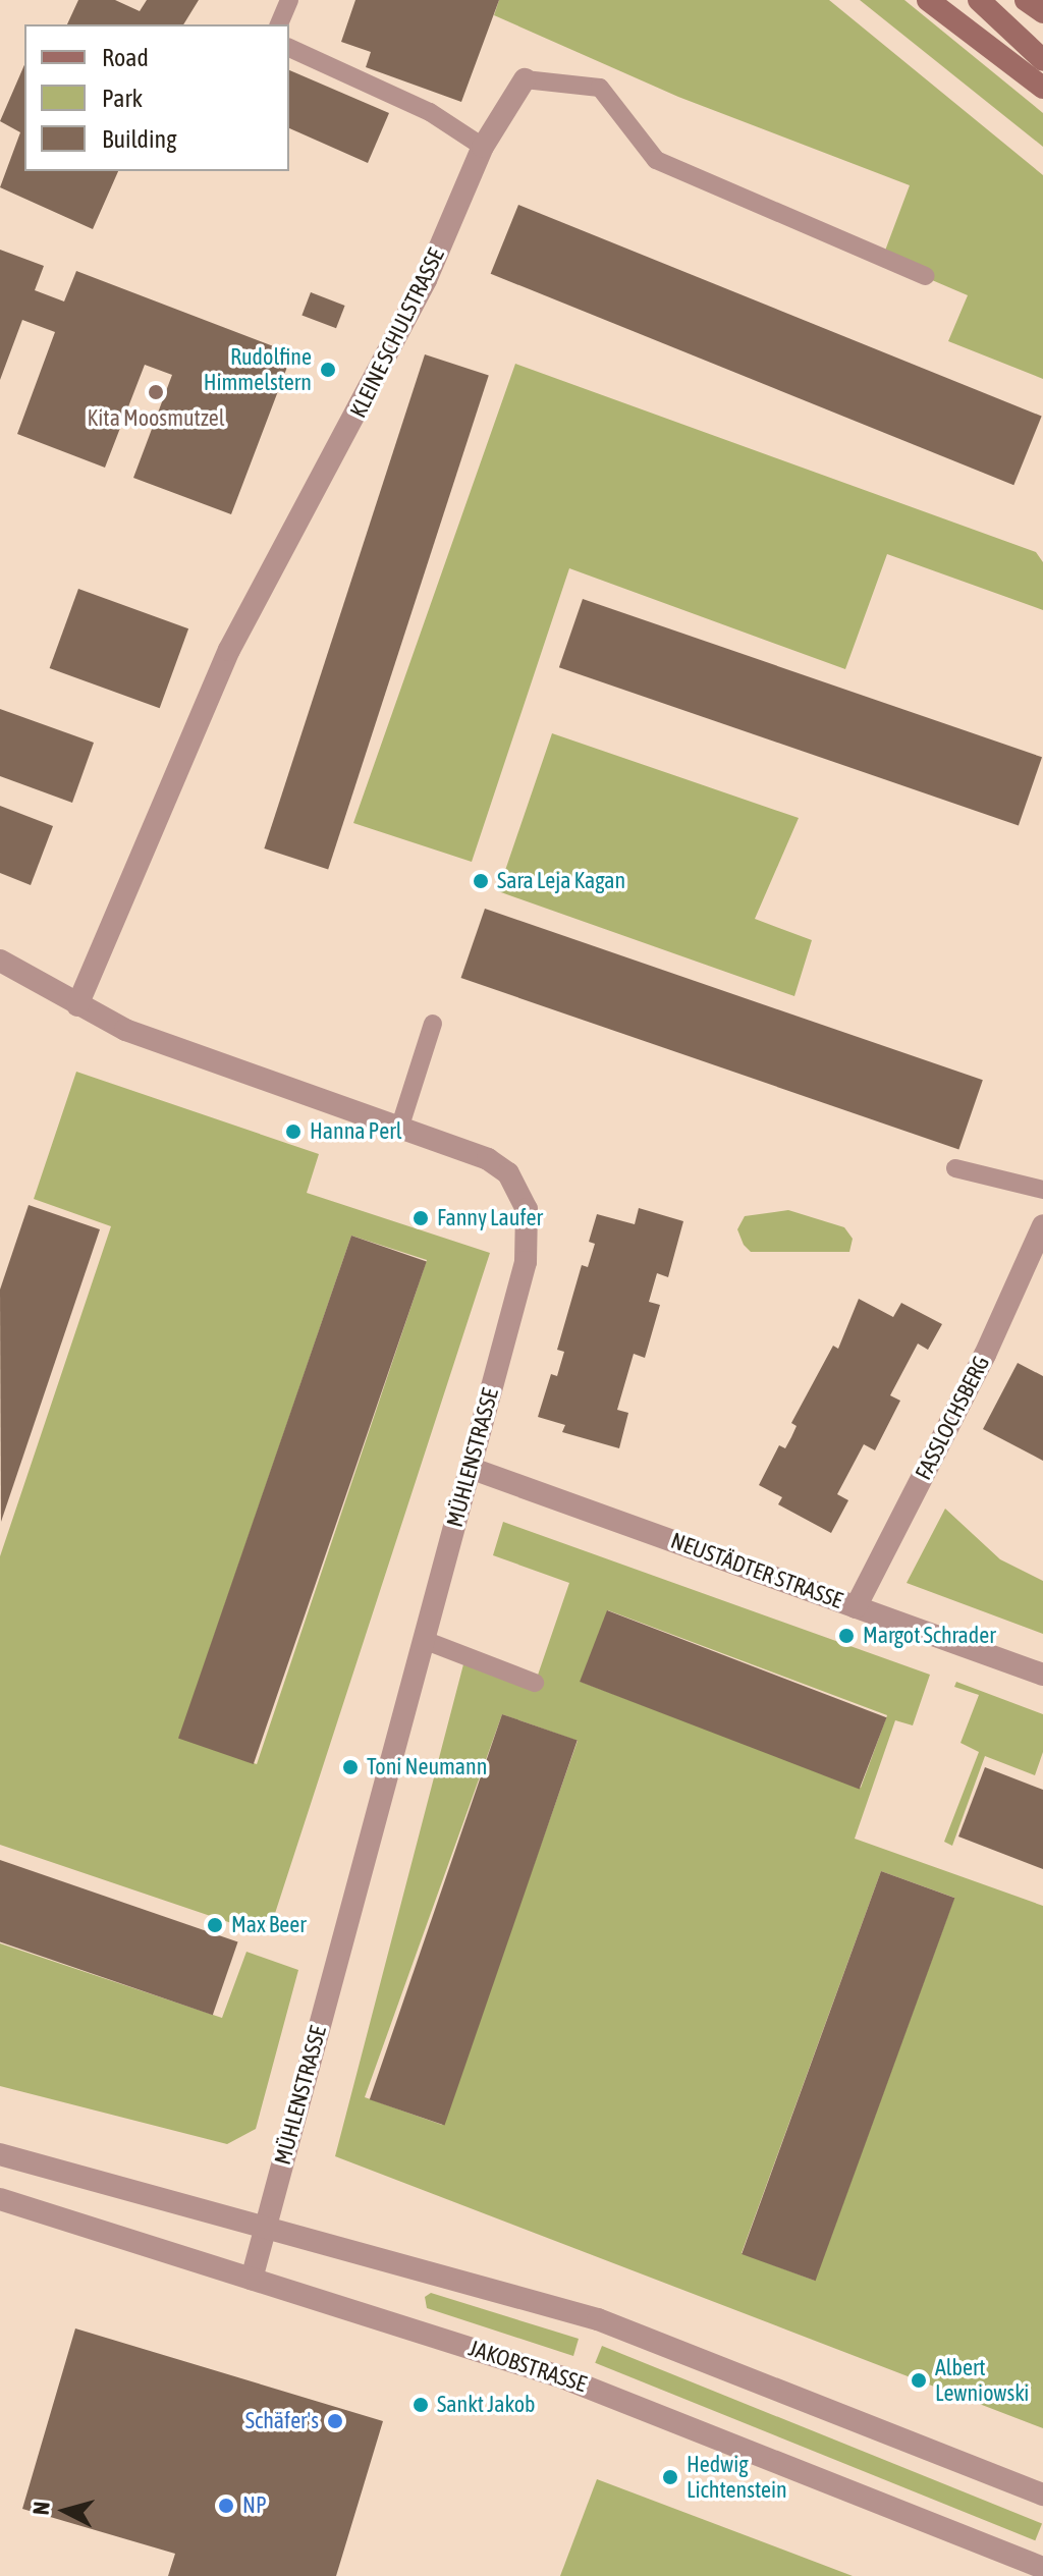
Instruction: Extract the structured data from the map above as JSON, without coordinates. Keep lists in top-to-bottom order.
{
  "streets": {
    "street": [
      "KLEINE SCHULSTRASSE",
      "FASSLOCHSBERG",
      "MÜHLENSTRASSE",
      "NEUSTÄDTER STRASSE",
      "JAKOBSTRASSE"
    ]
  },
  "crossings": [
    ["KLEINE SCHULSTRASSE", "MÜHLENSTRASSE"],
    ["FASSLOCHSBERG", "NEUSTÄDTER STRASSE"],
    ["MÜHLENSTRASSE", "NEUSTÄDTER STRASSE"],
    ["MÜHLENSTRASSE", "JAKOBSTRASSE"]
  ],
  "places": [
    "Rudolfine Himmelstern",
    "Kita Moosmutzel",
    "Sara Leja Kagan",
    "Hanna Perl",
    "Fanny Laufer",
    "Margot Schrader",
    "Toni Neumann",
    "Max Beer",
    "Albert Lewniowski",
    "Sankt Jakob",
    "Schäfer's",
    "Hedwig Lichtenstein",
    "NP"
  ],
  "legend": ["Road", "Park", "Building"],
  "north": "left"
}
